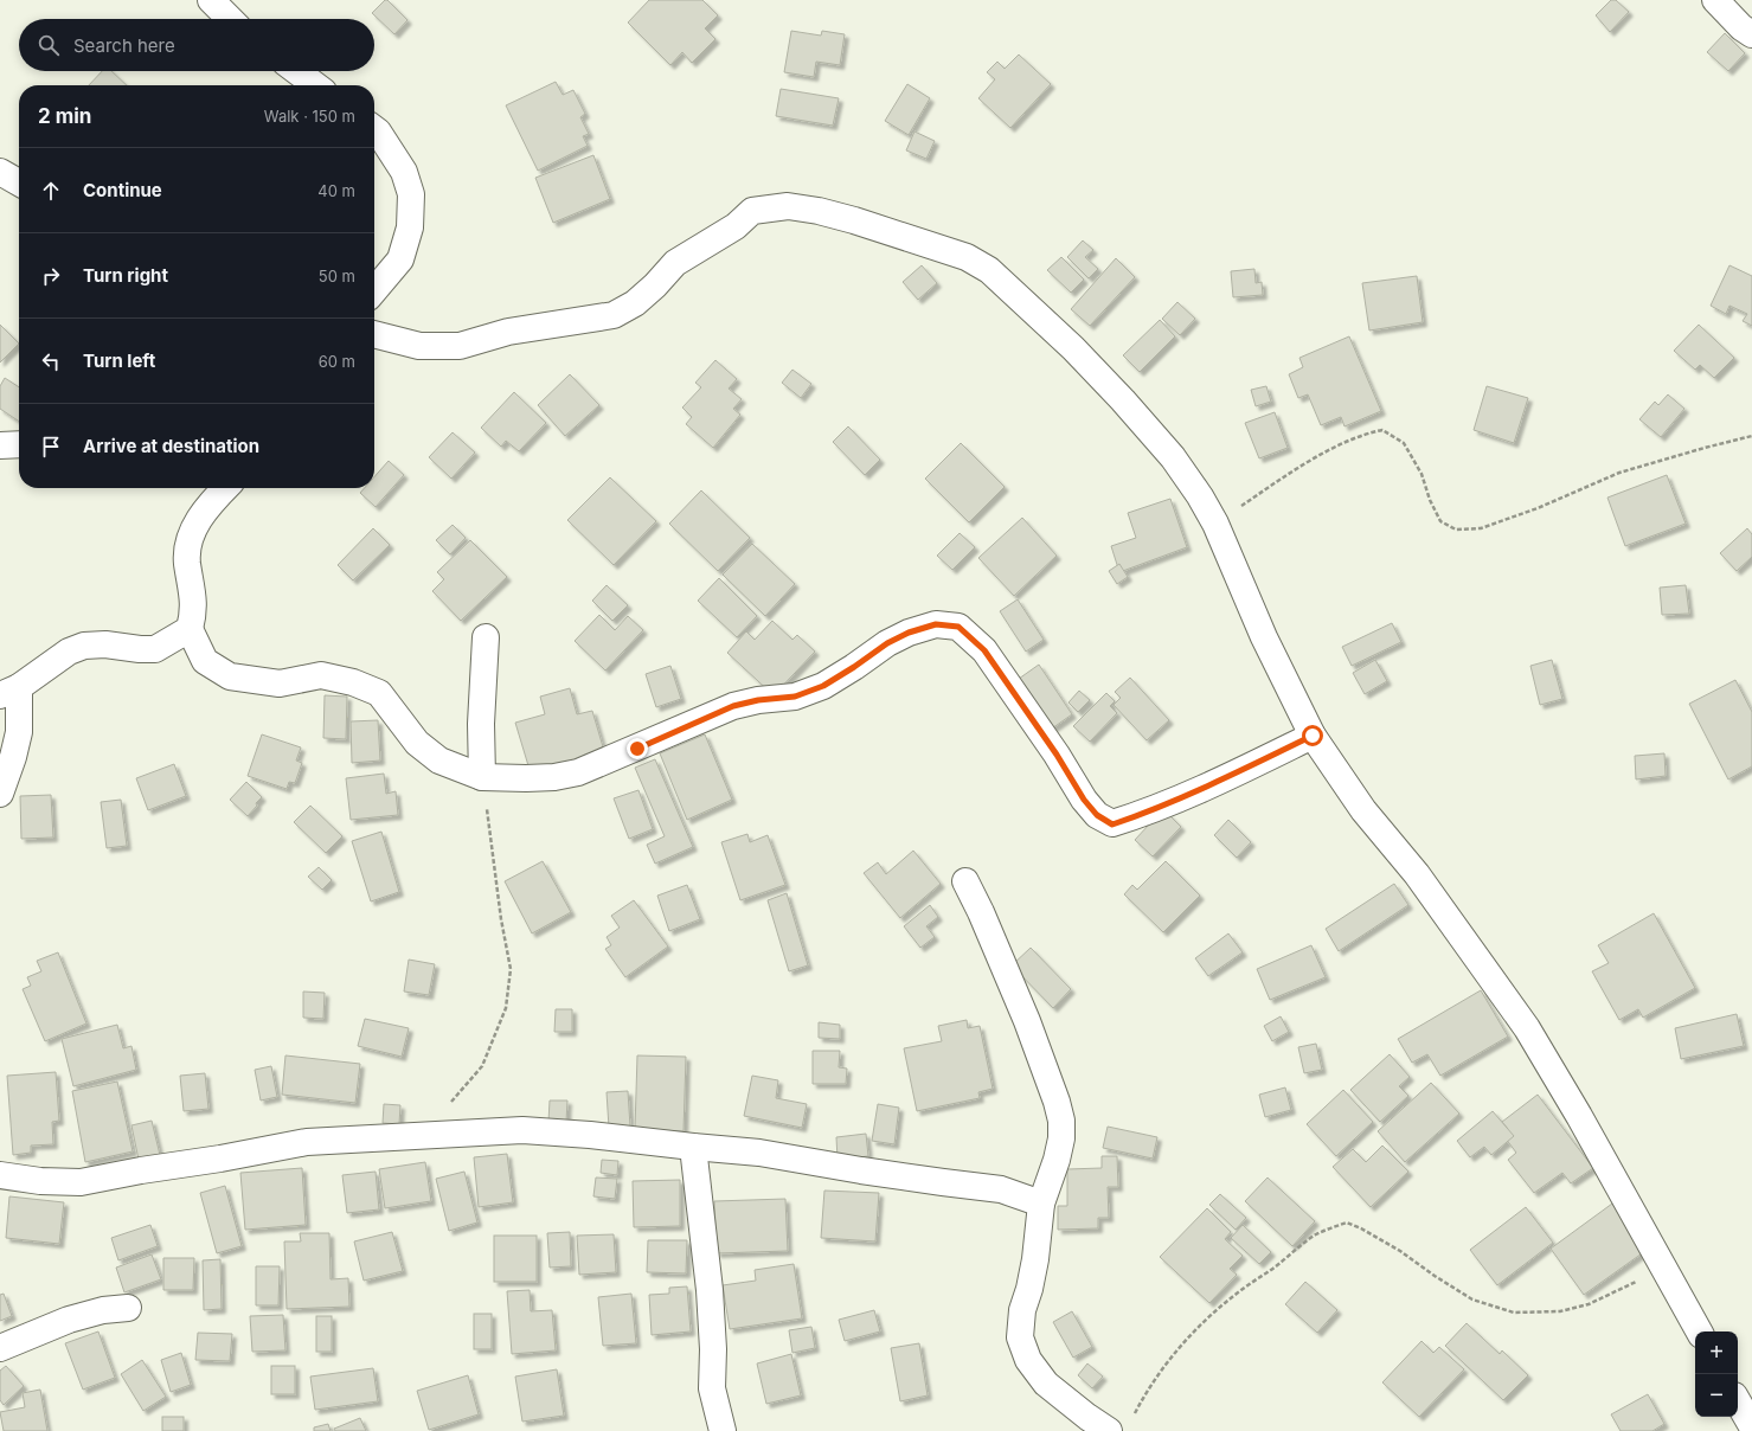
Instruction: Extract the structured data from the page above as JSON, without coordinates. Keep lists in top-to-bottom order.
{
  "page": {
    "search": "Search here",
    "heading": ["2 min", "Walk · 150 m"],
    "list": [
      ["Continue", "40 m"],
      ["Turn right", "50 m"],
      ["Turn left", "60 m"],
      "Arrive at destination"
    ],
    "map_buttons": ["+", "−"]
  }
}
